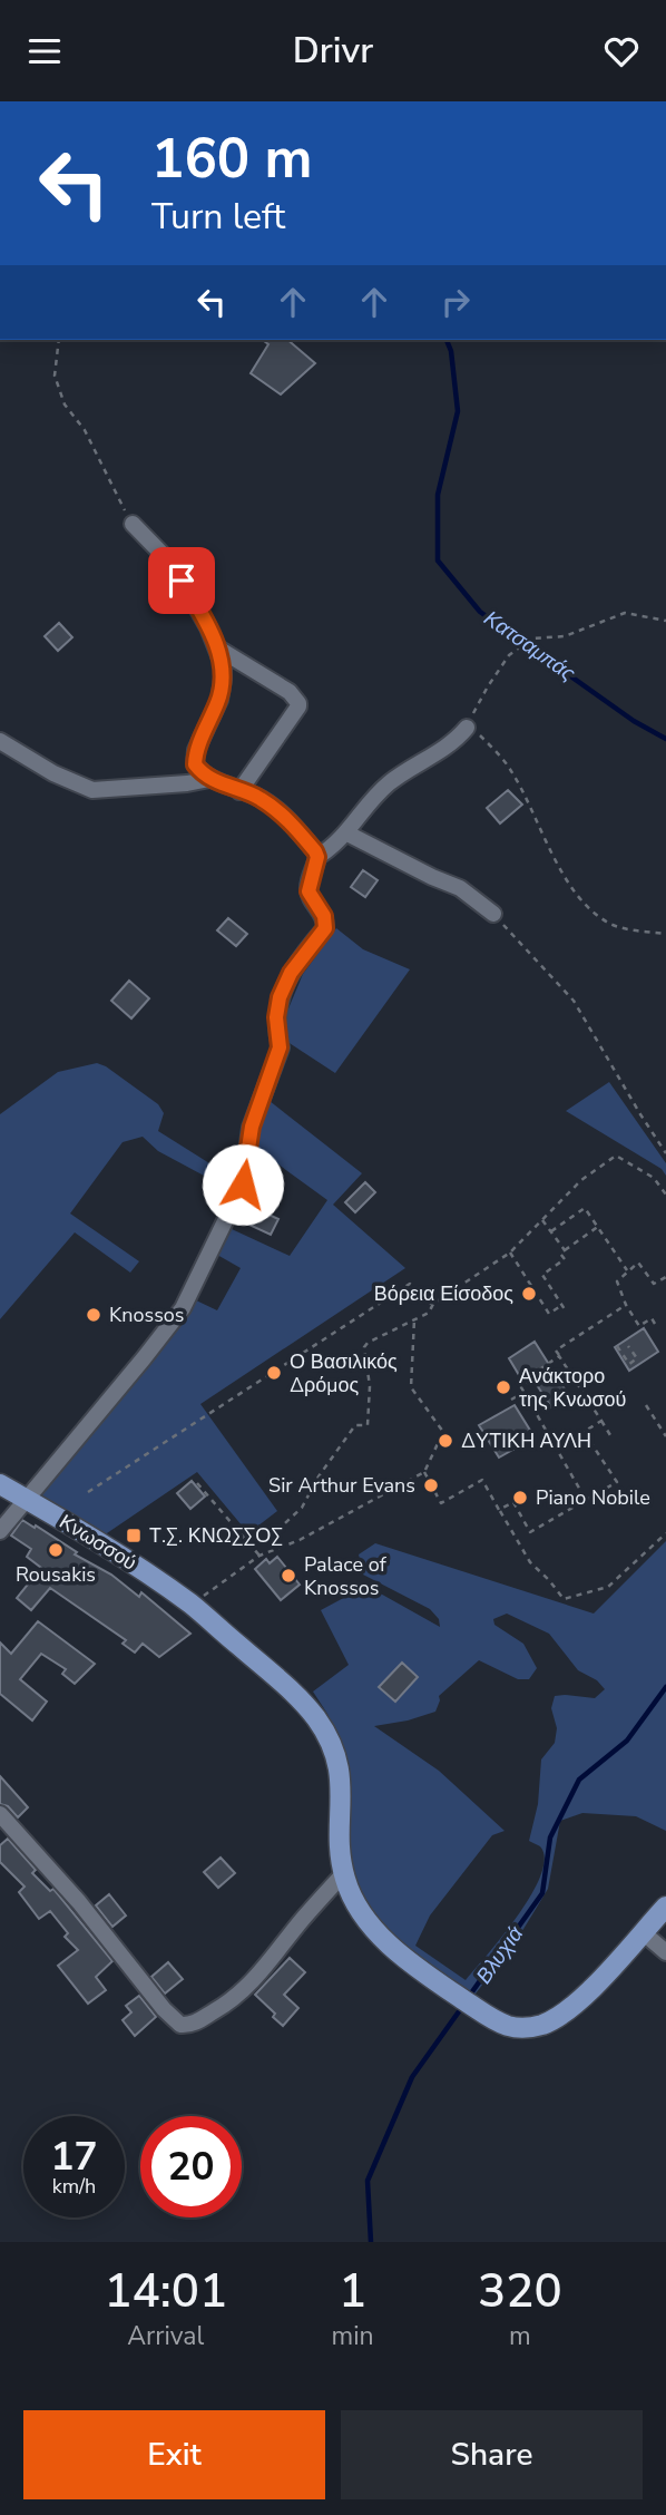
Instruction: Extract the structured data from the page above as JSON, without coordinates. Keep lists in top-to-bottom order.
{
  "streets": {
    "main road": ["Κνωσσού"]
  },
  "water": ["Κατσαμπάς", "Βλυχιά"],
  "places": {
    "other": [
      "Βόρεια Είσοδος",
      "Knossos",
      "Ο Βασιλικός Δρόμος",
      "Ανάκτορο της Κνωσού",
      "ΔΥΤΙΚΗ ΑΥΛΗ",
      "Sir Arthur Evans",
      "Piano Nobile",
      "Rousakis",
      "Palace of Knossos"
    ],
    "transit": ["Τ.Σ. ΚΝΩΣΣΟΣ"]
  },
  "page": {
    "header": "Drivr",
    "turn": ["160 m", "Turn left"],
    "speed": "17 km/h",
    "limit": "20",
    "eta": [
      "14:01",
      "Arrival",
      "1",
      "min",
      "320",
      "m"
    ],
    "buttons": ["Exit", "Share"]
  }
}
